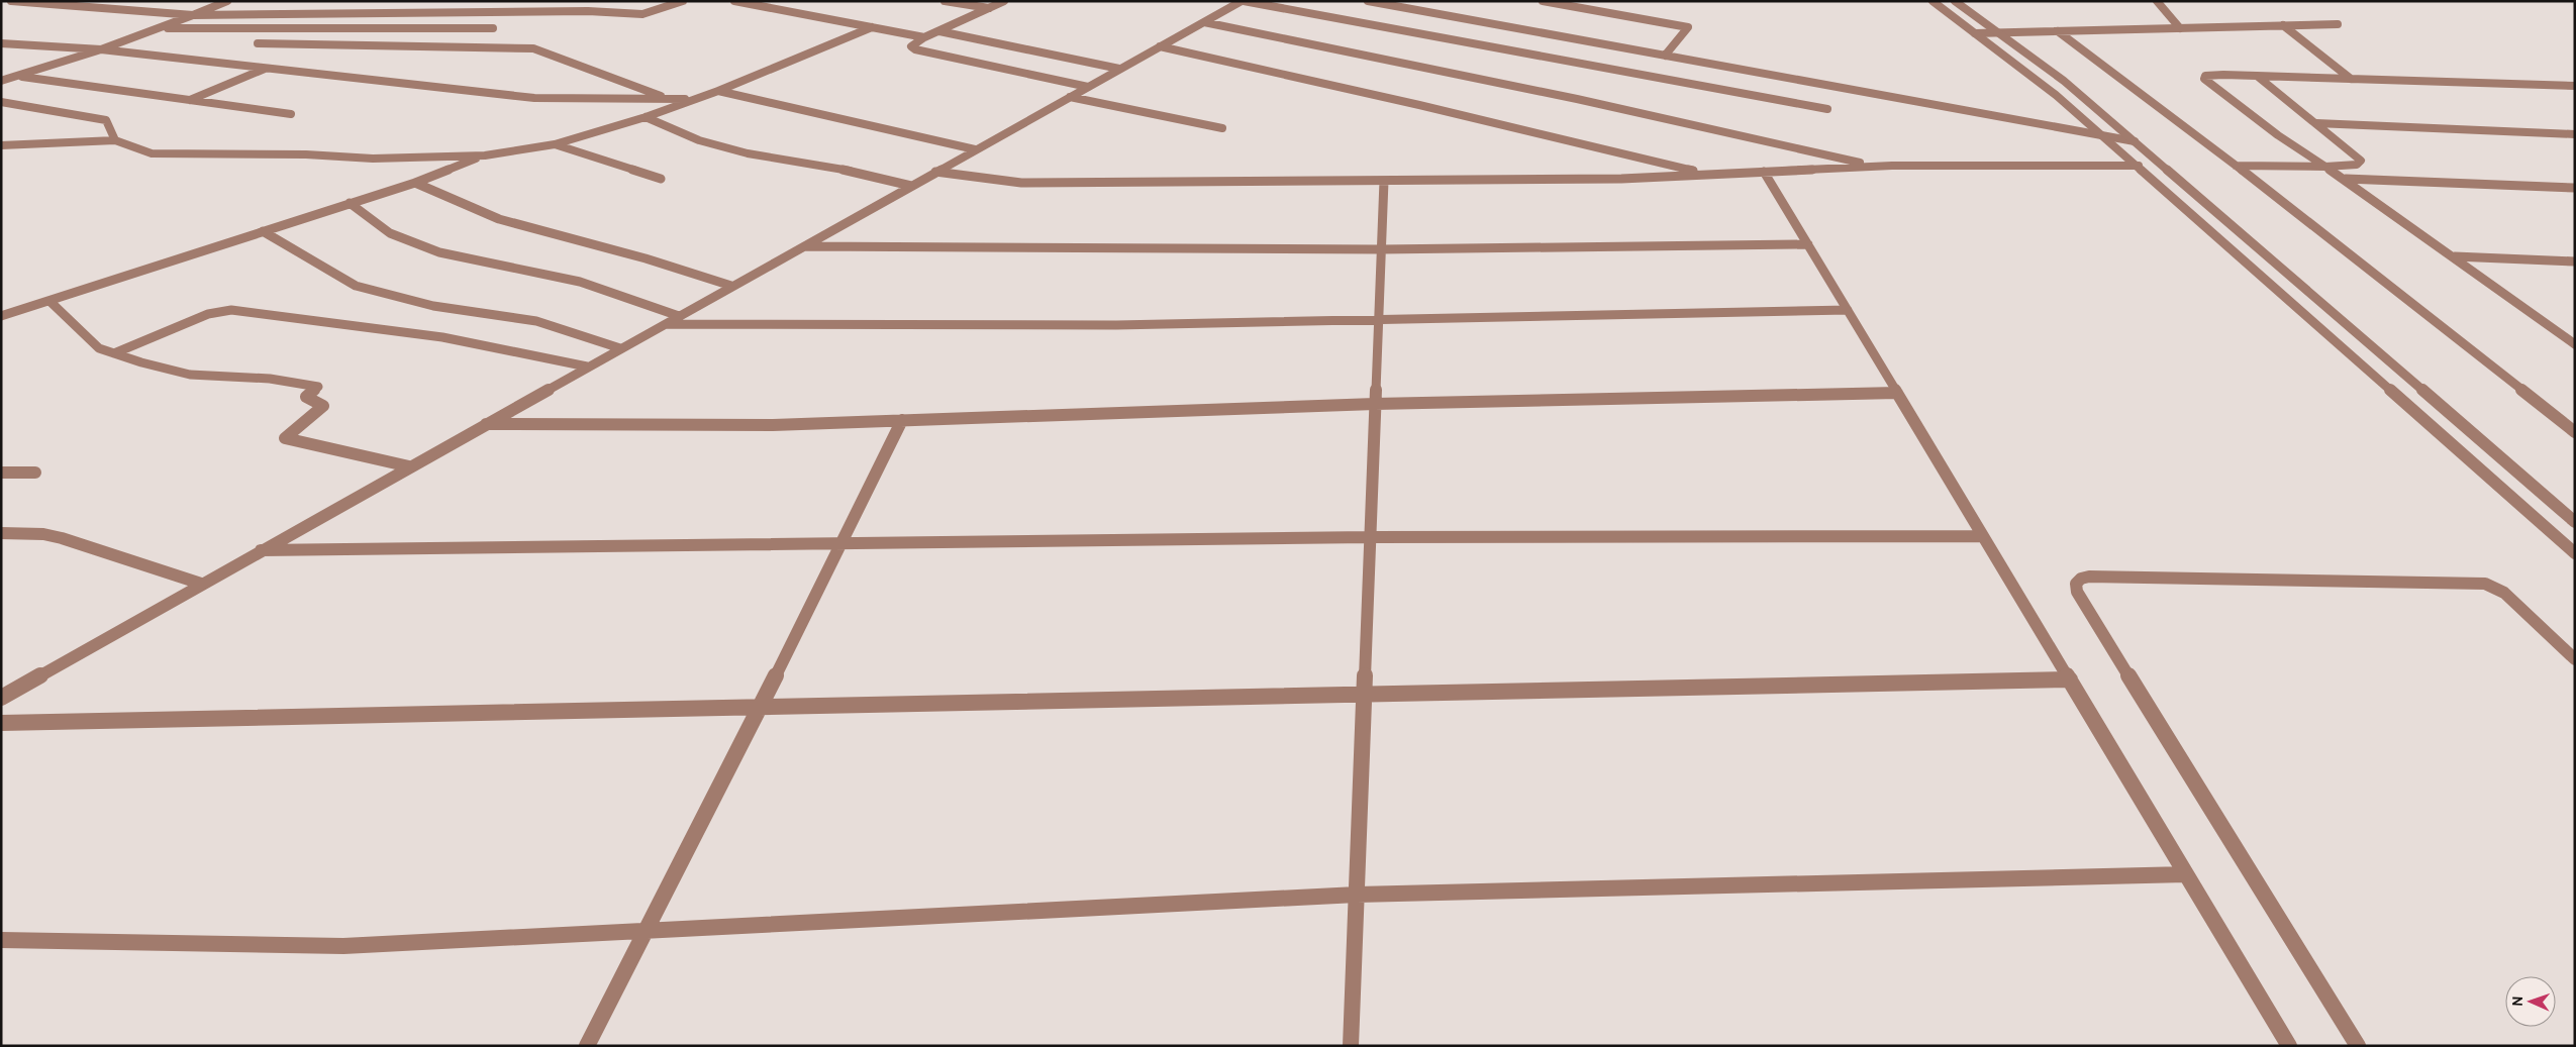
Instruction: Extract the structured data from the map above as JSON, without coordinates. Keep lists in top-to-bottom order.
{
  "north": "left"
}
